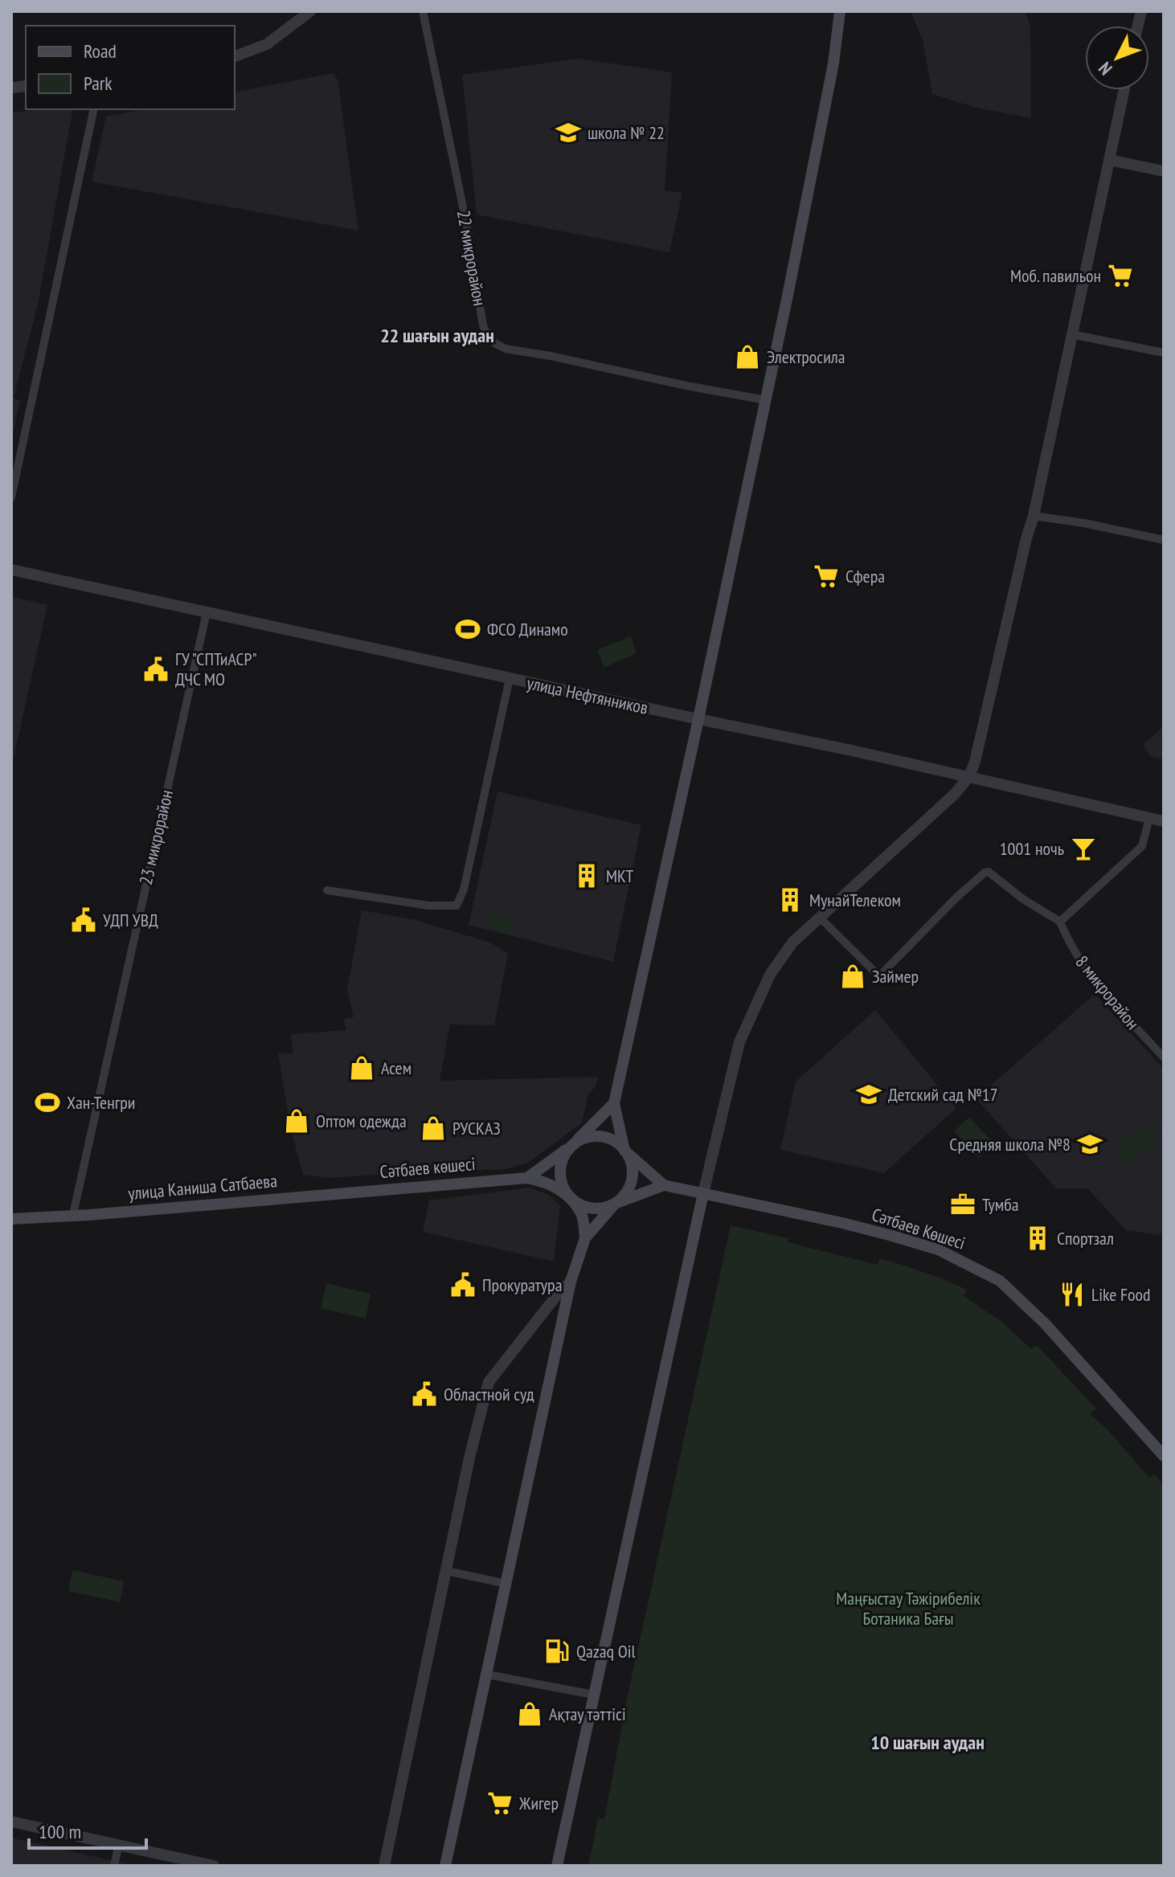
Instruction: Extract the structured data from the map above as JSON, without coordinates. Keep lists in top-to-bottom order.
{
  "streets": {
    "main road": ["Сәтбаев көшесі", "улица Каниша Сатбаева", "Сәтбаев Көшесі"],
    "street": [
      "22 микрорайон",
      "улица Нефтянников",
      "23 микрорайон",
      "8 микрорайон"
    ]
  },
  "crossings": [
    ["улица Нефтянников", "23 микрорайон"],
    ["23 микрорайон", "улица Каниша Сатбаева"],
    ["Сәтбаев көшесі", "улица Каниша Сатбаева"],
    ["Сәтбаев көшесі", "Сәтбаев Көшесі"]
  ],
  "districts": ["22 шағын аудан", "10 шағын аудан"],
  "parks": ["Маңғыстау Тәжірибелік Ботаника Бағы"],
  "places": {
    "school or university": ["школа № 22", "Детский сад №17", "Средняя школа №8"],
    "supermarket": ["Моб. павильон", "Сфера", "Жигер"],
    "shop": [
      "Электросила",
      "Займер",
      "Асем",
      "Оптом одежда",
      "РУСКАЗ",
      "Ақтау тәттісі"
    ],
    "sports": ["ФСО Динамо", "Хан-Тенгри"],
    "public building": [
      "ГУ \"СПТиАСР\" ДЧС МО",
      "УДП УВД",
      "Прокуратура",
      "Областной суд"
    ],
    "bar": ["1001 ночь"],
    "building": ["МКТ", "МунайТелеком", "Спортзал"],
    "office": ["Тумба"],
    "restaurant": ["Like Food"],
    "fuel station": ["Qazaq Oil"]
  },
  "legend": ["Road", "Park"],
  "scale_bar": "100 m",
  "north": "bottom left"
}
